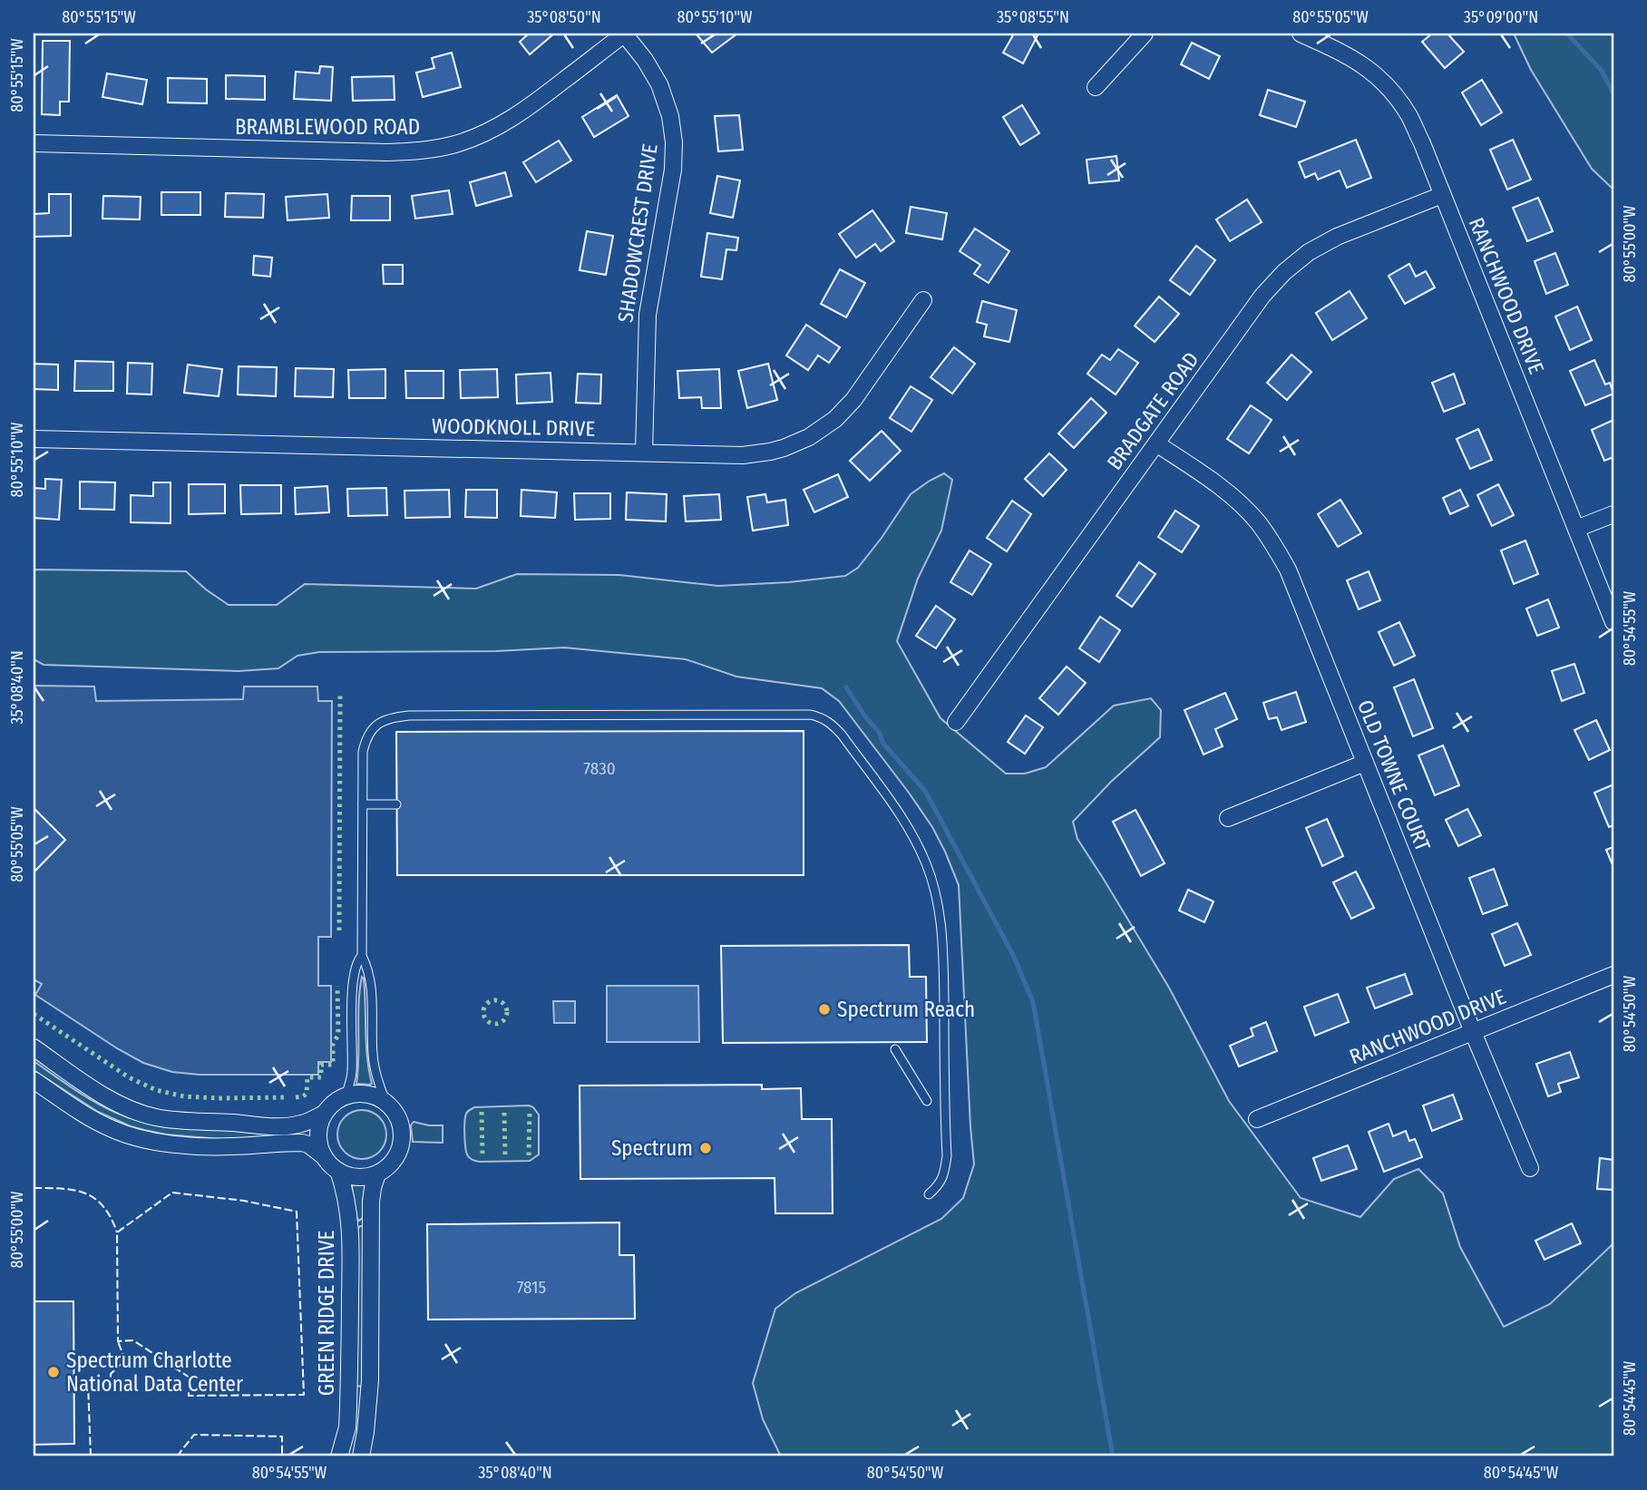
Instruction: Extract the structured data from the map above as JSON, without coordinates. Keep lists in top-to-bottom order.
{
  "streets": {
    "street": [
      "BRAMBLEWOOD ROAD",
      "SHADOWCREST DRIVE",
      "RANCHWOOD DRIVE",
      "BRADGATE ROAD",
      "WOODKNOLL DRIVE",
      "OLD TOWNE COURT",
      "GREEN RIDGE DRIVE"
    ]
  },
  "crossings": [
    ["BRAMBLEWOOD ROAD", "SHADOWCREST DRIVE"],
    ["SHADOWCREST DRIVE", "WOODKNOLL DRIVE"],
    ["RANCHWOOD DRIVE", "BRADGATE ROAD"],
    ["RANCHWOOD DRIVE", "OLD TOWNE COURT"],
    ["BRADGATE ROAD", "OLD TOWNE COURT"]
  ],
  "places": ["Spectrum Reach", "Spectrum", "Spectrum Charlotte National Data Center"],
  "house_numbers": ["7830", "7815"],
  "coordinates": [
    "80°55'15\"W",
    "35°08'50\"N",
    "80°55'10\"W",
    "35°08'55\"N",
    "80°55'05\"W",
    "35°09'00\"N",
    "80°55'00\"W",
    "80°54'55\"W",
    "35°08'40\"N",
    "80°54'50\"W",
    "80°54'45\"W"
  ]
}
